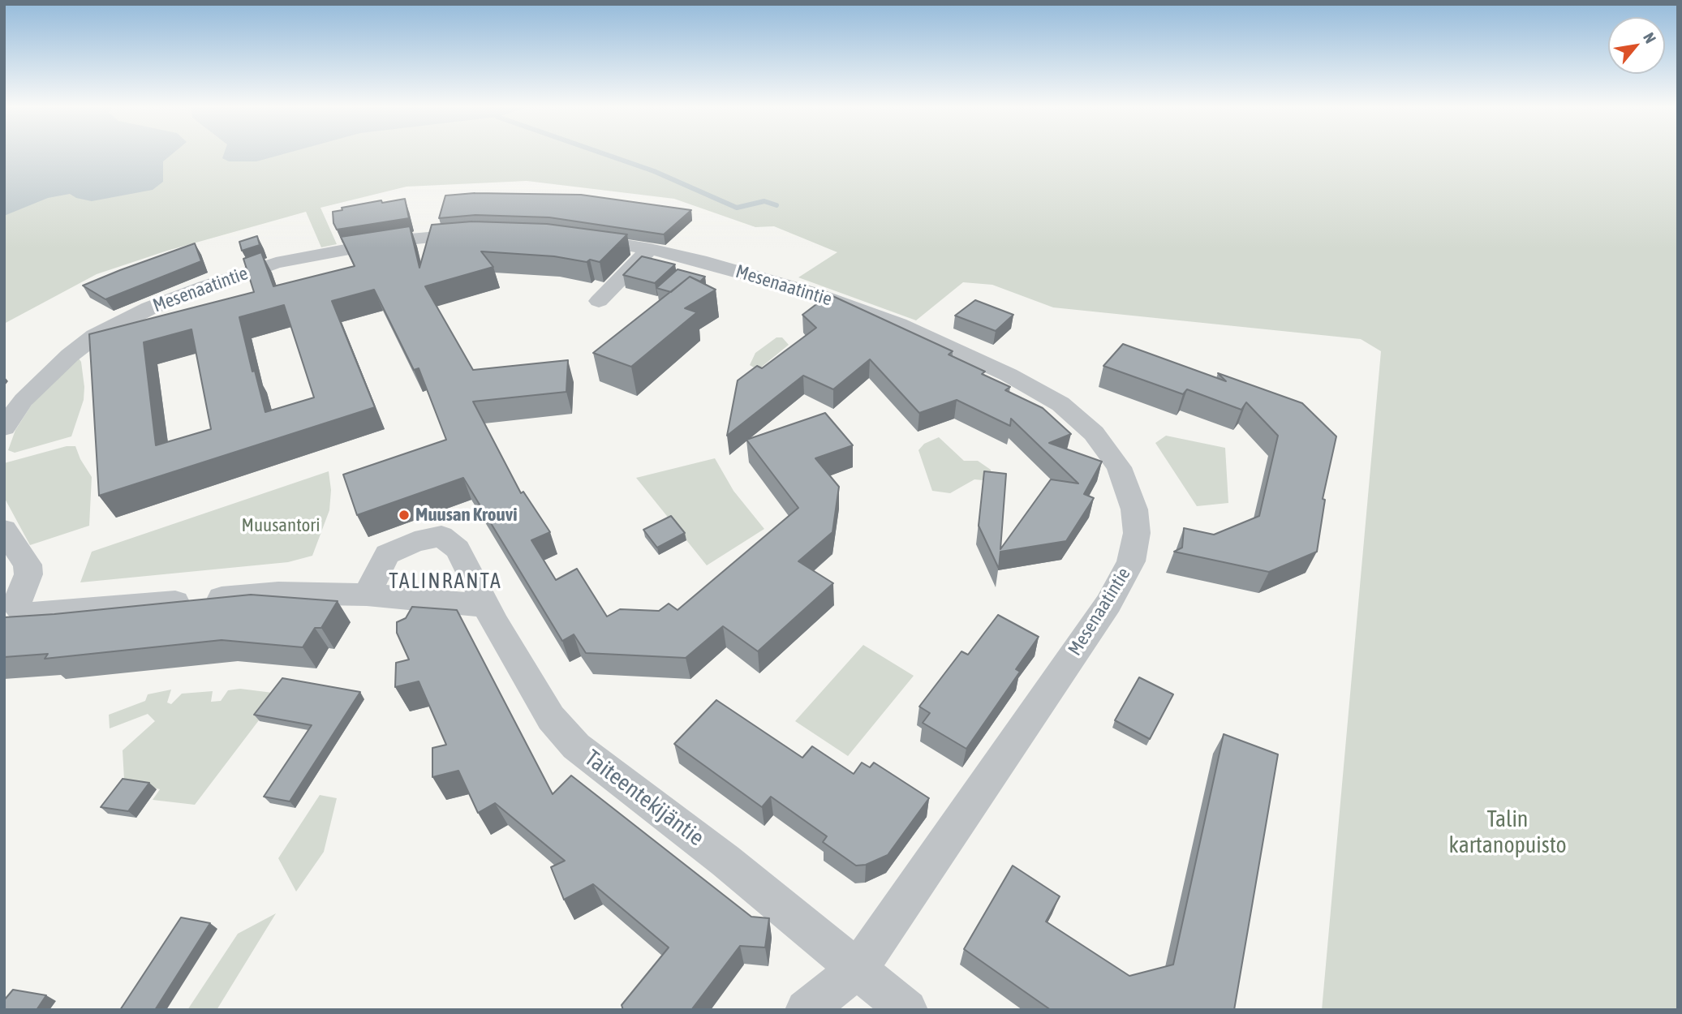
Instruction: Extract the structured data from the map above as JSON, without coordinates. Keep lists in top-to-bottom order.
{
  "streets": {
    "street": ["Mesenaatintie", "Taiteentekijäntie"]
  },
  "crossings": [
    ["Mesenaatintie", "Taiteentekijäntie"]
  ],
  "districts": ["TALINRANTA"],
  "parks": ["Muusantori", "Talin kartanopuisto"],
  "places": ["Muusan Krouvi"],
  "north": "top right"
}
